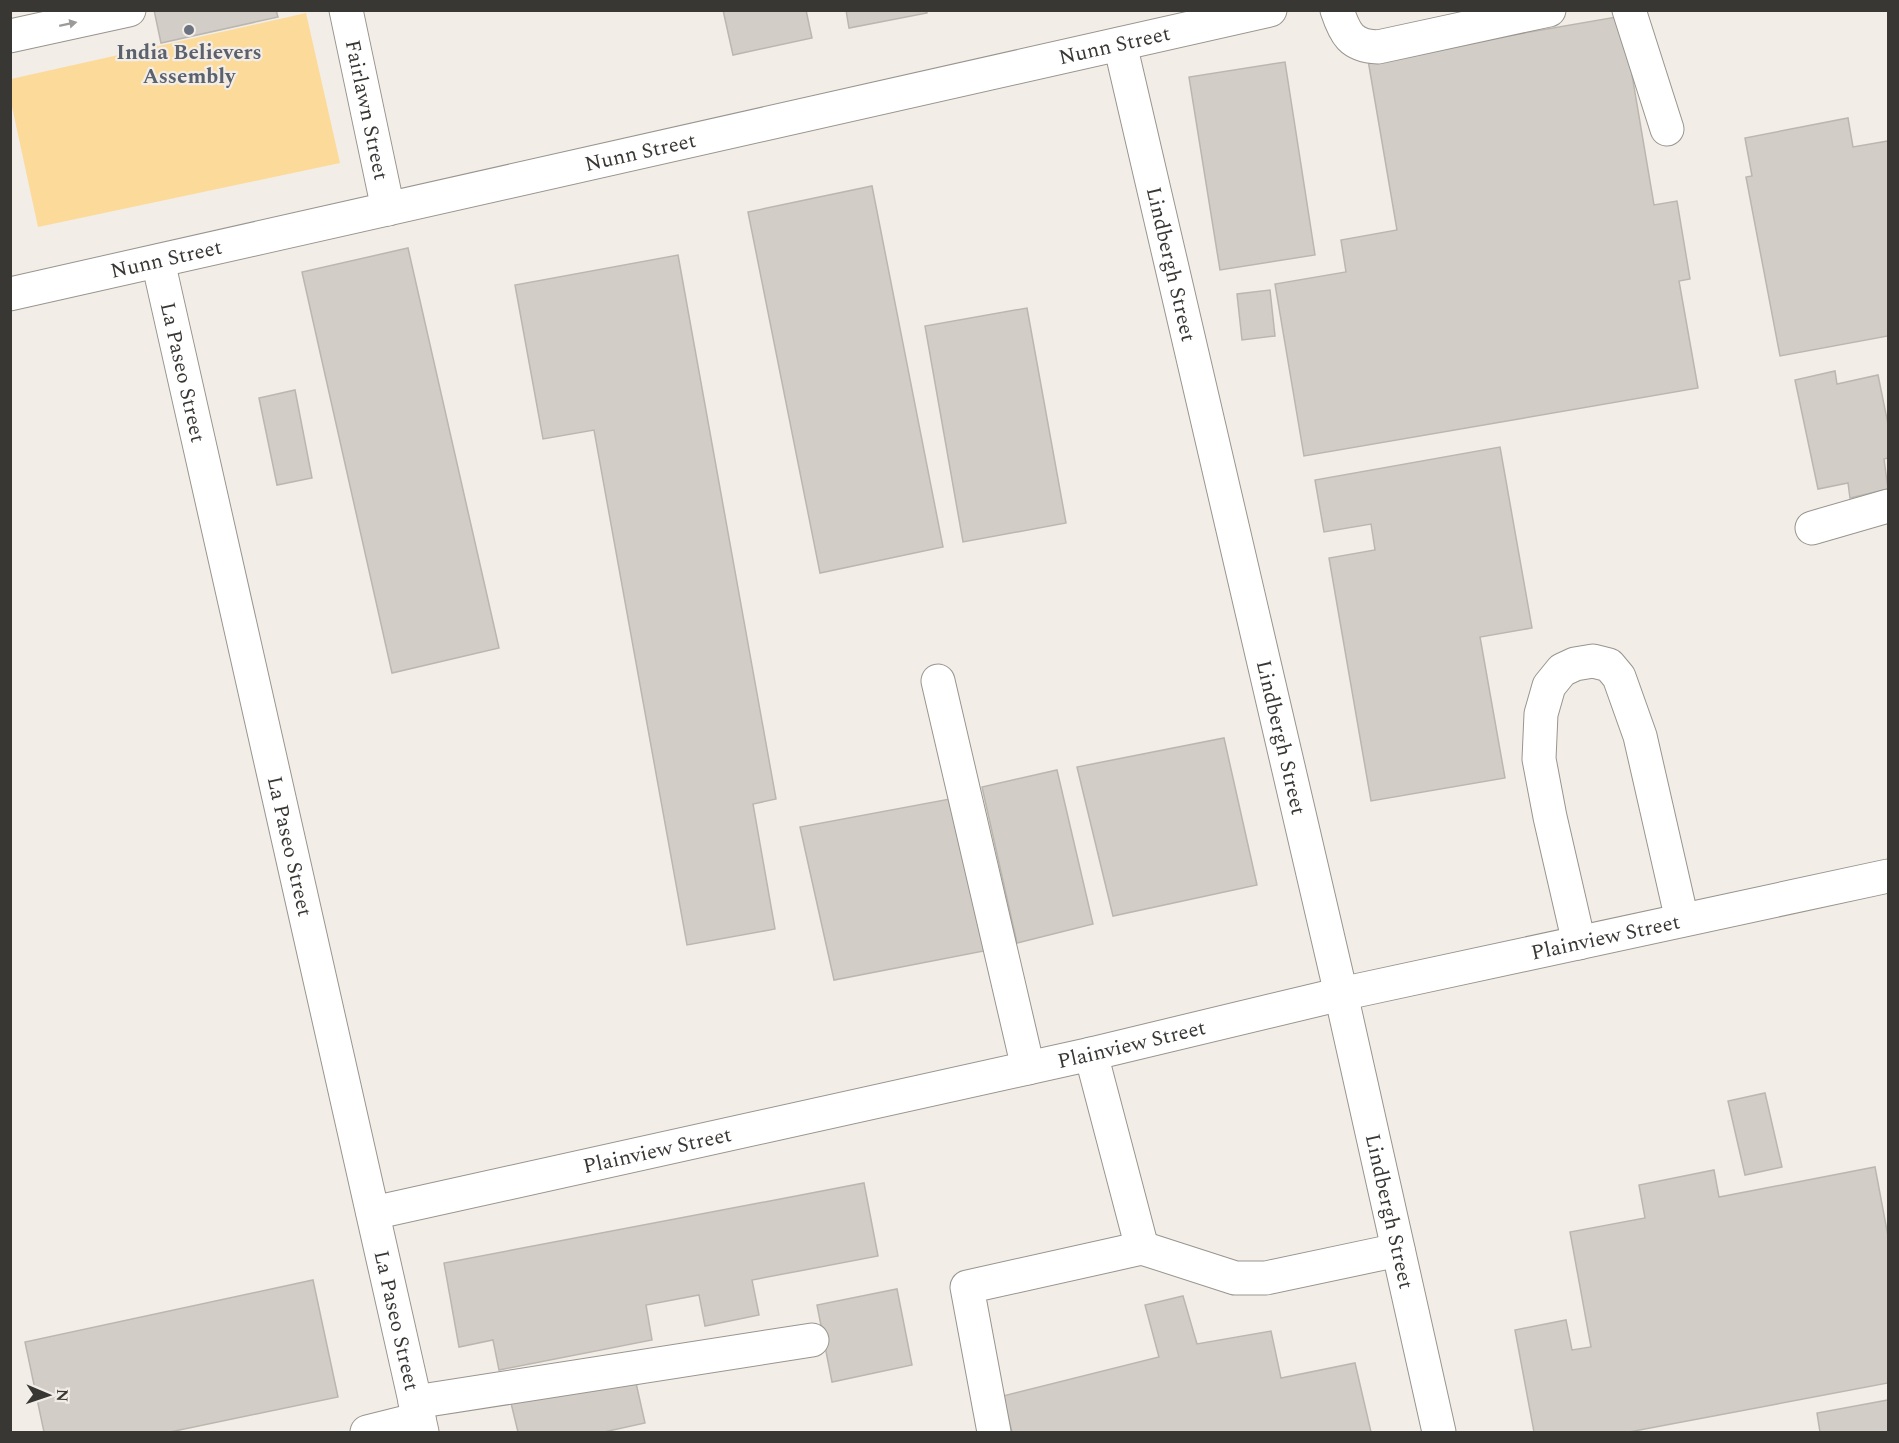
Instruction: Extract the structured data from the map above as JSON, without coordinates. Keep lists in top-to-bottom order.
{
  "streets": {
    "street": [
      "Nunn Street",
      "Fairlawn Street",
      "Lindbergh Street",
      "La Paseo Street",
      "Plainview Street"
    ]
  },
  "crossings": [
    ["Nunn Street", "Fairlawn Street"],
    ["Nunn Street", "Lindbergh Street"],
    ["Nunn Street", "La Paseo Street"],
    ["Lindbergh Street", "Plainview Street"],
    ["La Paseo Street", "Plainview Street"]
  ],
  "places": ["India Believers Assembly"],
  "north": "right"
}
